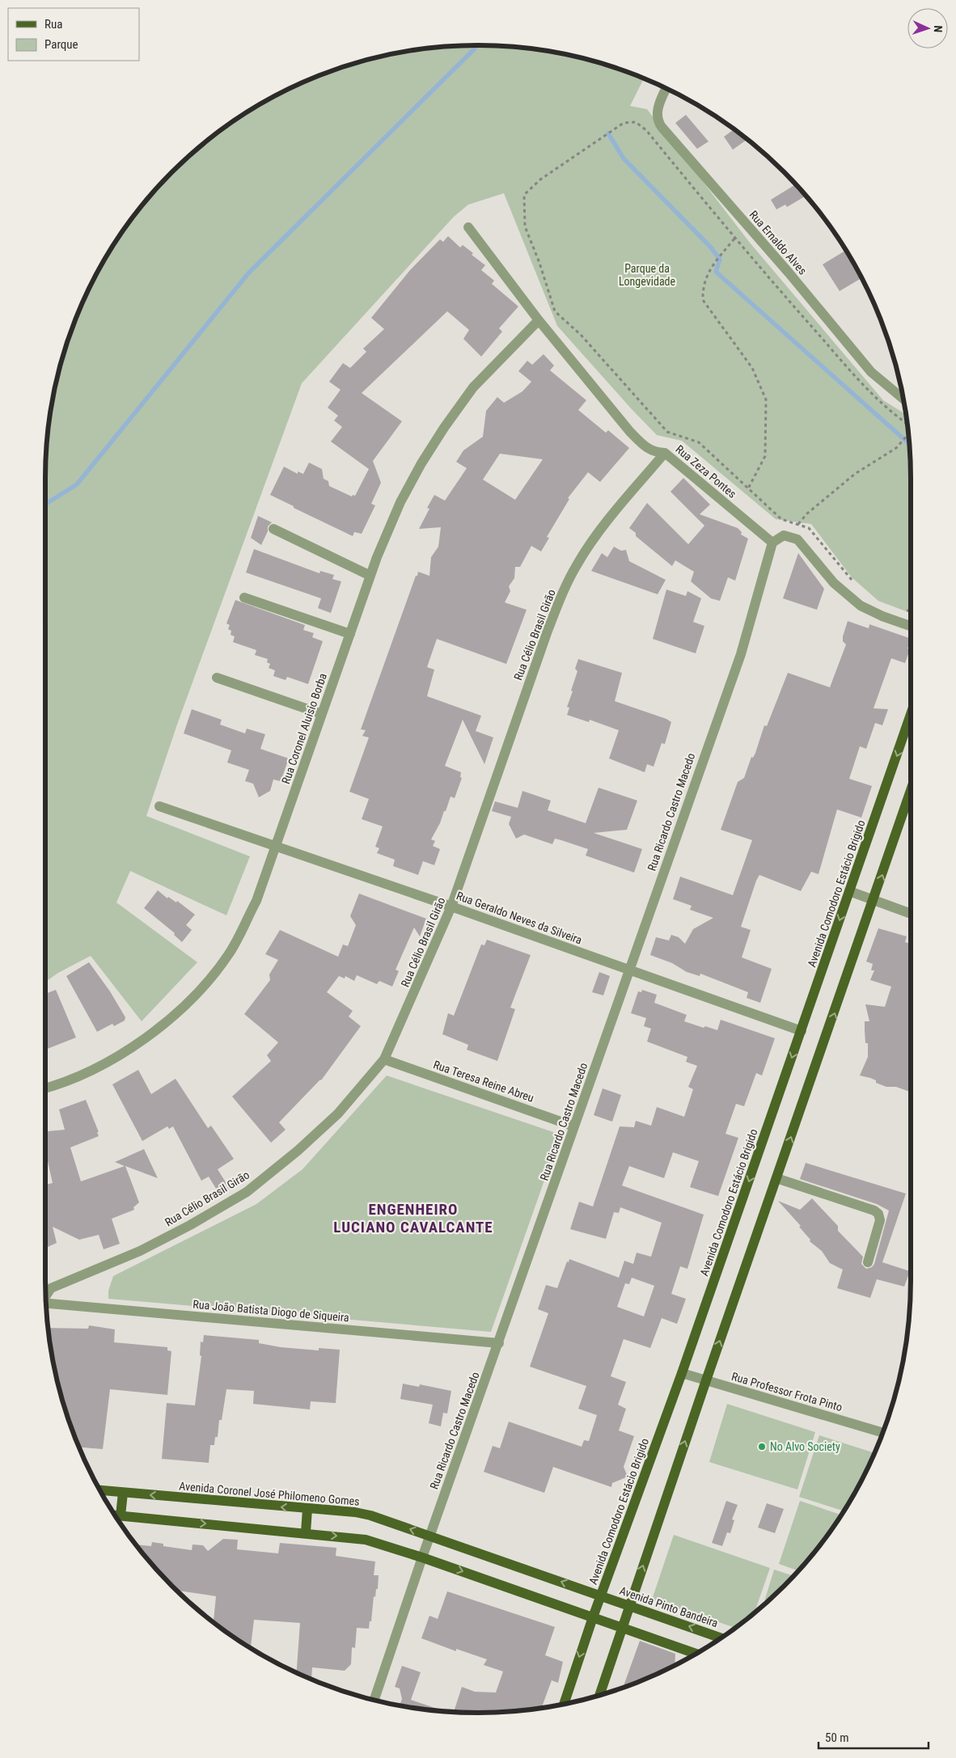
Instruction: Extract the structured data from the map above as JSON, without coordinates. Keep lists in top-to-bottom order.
{
  "streets": {
    "main road": ["Avenida Comodoro Estácio Brigido", "Avenida Coronel José Philomeno Gomes", "Avenida Pinto Bandeira"],
    "street": [
      "Rua Ernaldo Alves",
      "Rua Zeza Pontes",
      "Rua Célio Brasil Girão",
      "Rua Coronel Aluisio Borba",
      "Rua Ricardo Castro Macedo",
      "Rua Geraldo Neves da Silveira",
      "Rua Teresa Reine Abreu",
      "Rua João Batista Diogo de Siqueira",
      "Rua Professor Frota Pinto"
    ]
  },
  "crossings": [
    ["Rua Zeza Pontes", "Rua Célio Brasil Girão"],
    ["Rua Zeza Pontes", "Rua Coronel Aluisio Borba"],
    ["Rua Zeza Pontes", "Rua Ricardo Castro Macedo"],
    ["Rua Célio Brasil Girão", "Rua Geraldo Neves da Silveira"],
    ["Rua Célio Brasil Girão", "Rua Teresa Reine Abreu"],
    ["Rua Coronel Aluisio Borba", "Rua Geraldo Neves da Silveira"],
    ["Rua Ricardo Castro Macedo", "Rua Geraldo Neves da Silveira"],
    ["Rua Ricardo Castro Macedo", "Rua Teresa Reine Abreu"],
    ["Rua Ricardo Castro Macedo", "Rua João Batista Diogo de Siqueira"],
    ["Rua Ricardo Castro Macedo", "Avenida Coronel José Philomeno Gomes"],
    ["Avenida Comodoro Estácio Brigido", "Rua Geraldo Neves da Silveira"],
    ["Avenida Comodoro Estácio Brigido", "Rua Professor Frota Pinto"],
    ["Avenida Comodoro Estácio Brigido", "Avenida Coronel José Philomeno Gomes"],
    ["Avenida Comodoro Estácio Brigido", "Avenida Pinto Bandeira"],
    ["Avenida Coronel José Philomeno Gomes", "Avenida Pinto Bandeira"]
  ],
  "districts": ["ENGENHEIRO LUCIANO CAVALCANTE"],
  "parks": ["Parque da Longevidade"],
  "places": ["No Alvo Society"],
  "legend": ["Rua", "Parque"],
  "scale_bar": "50 m",
  "north": "right"
}
